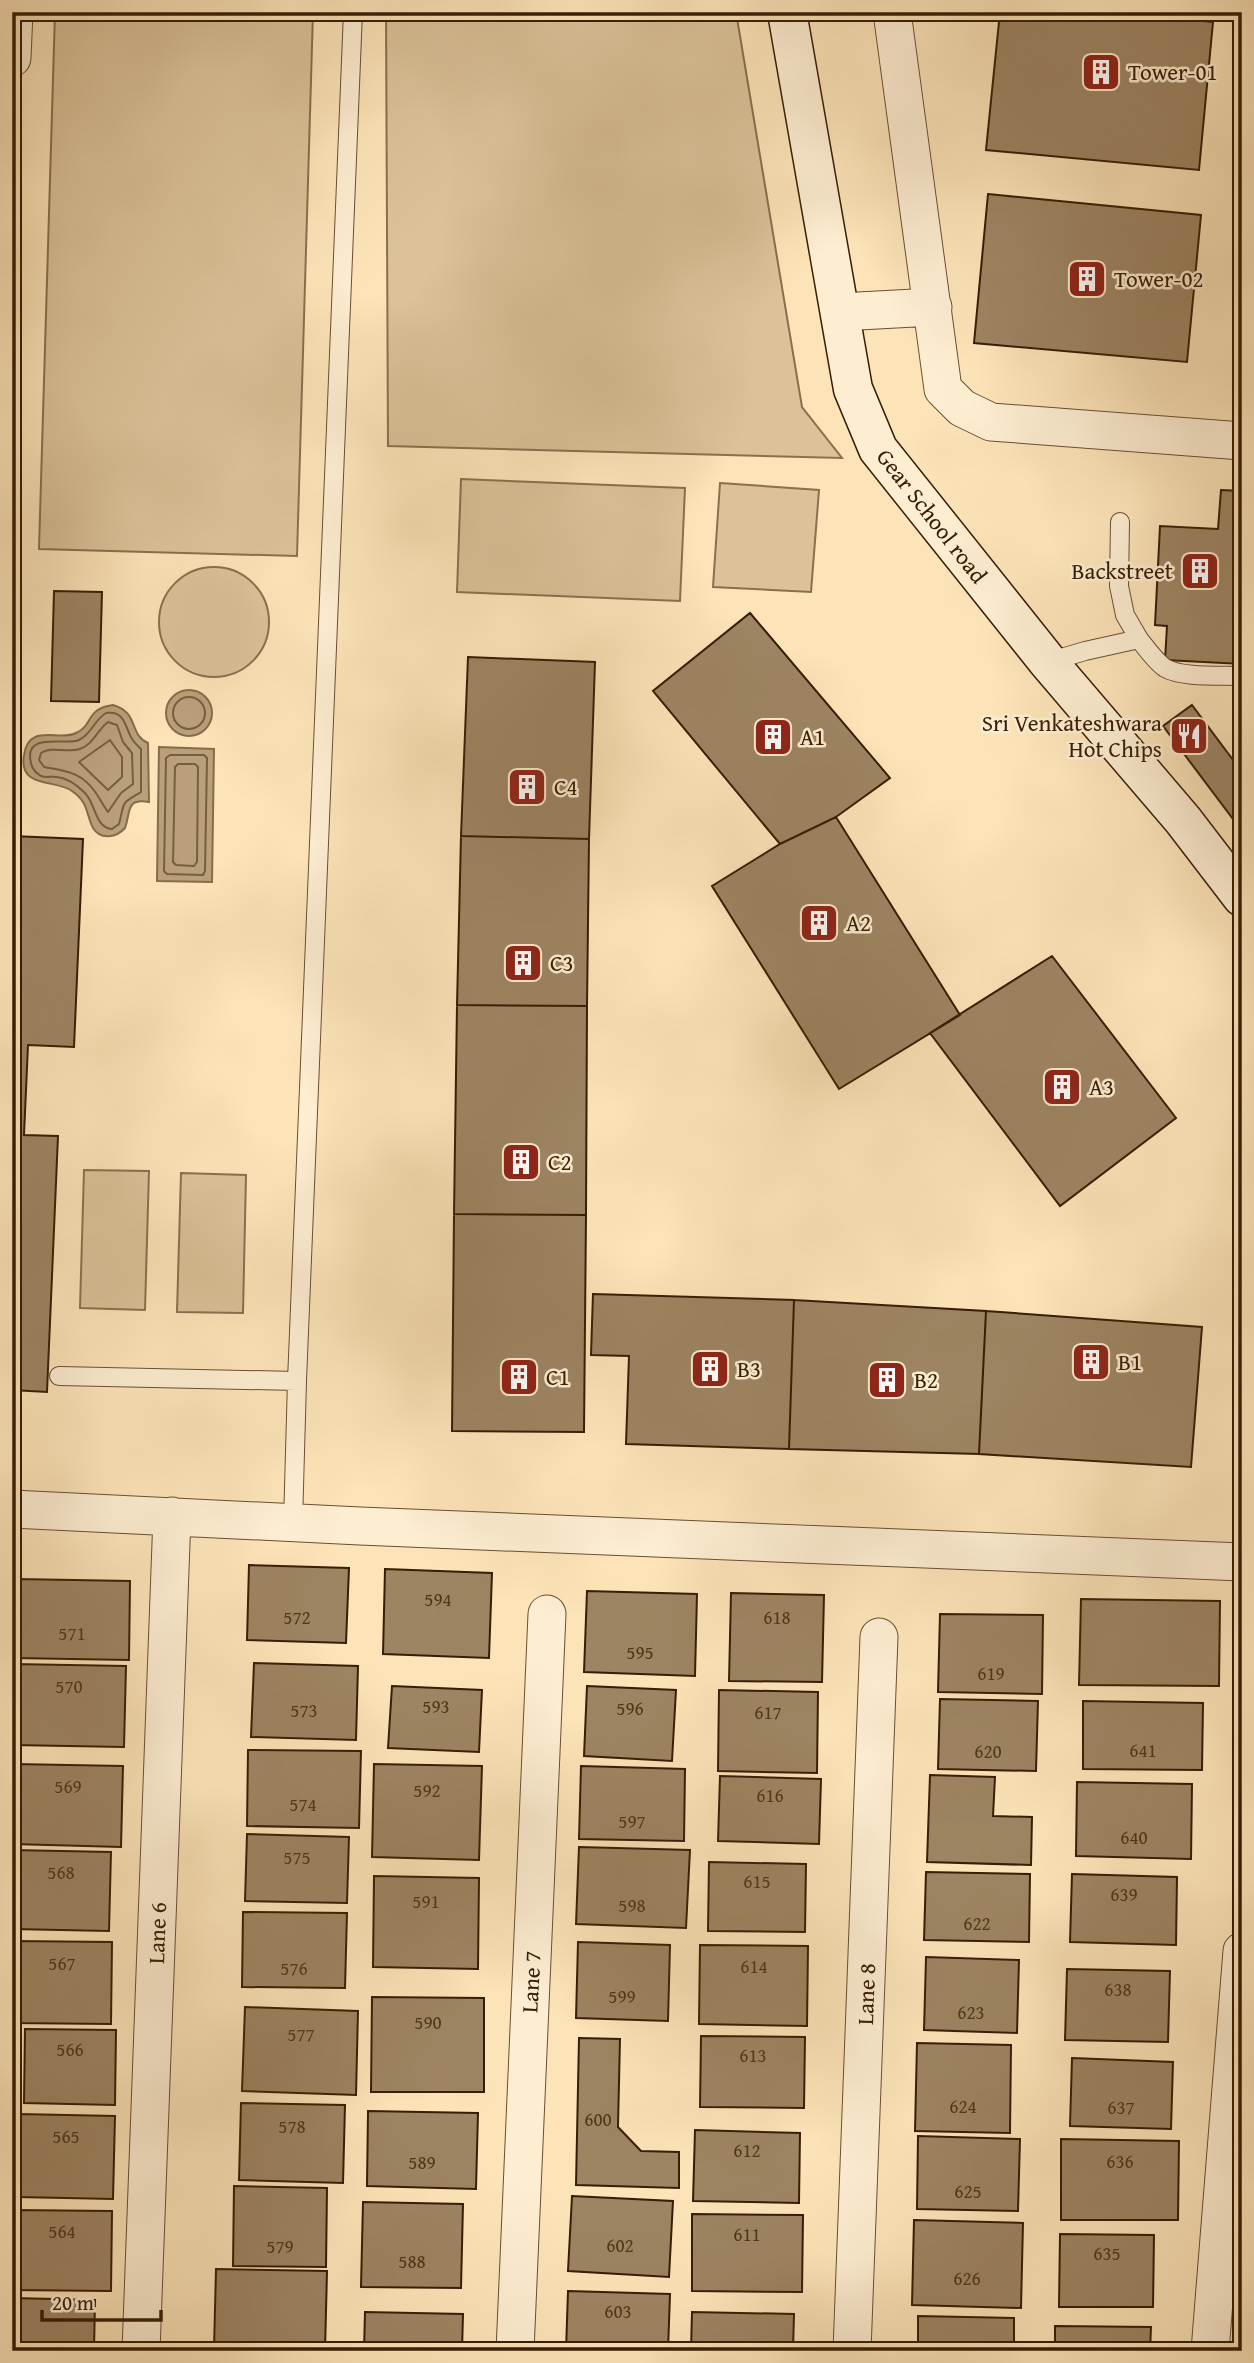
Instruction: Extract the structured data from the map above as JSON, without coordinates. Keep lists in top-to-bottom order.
{
  "streets": {
    "main road": ["Gear School road"],
    "street": ["Lane 6", "Lane 7", "Lane 8"]
  },
  "places": {
    "building": [
      "Tower-01",
      "Tower-02",
      "Backstreet",
      "A1",
      "C4",
      "A2",
      "C3",
      "A3",
      "C2",
      "B1",
      "B3",
      "C1",
      "B2"
    ],
    "restaurant": ["Sri Venkateshwara Hot Chips"]
  },
  "house_numbers": [
    "594",
    "572",
    "618",
    "571",
    "595",
    "619",
    "570",
    "593",
    "596",
    "573",
    "617",
    "641",
    "620",
    "569",
    "592",
    "616",
    "574",
    "597",
    "640",
    "575",
    "568",
    "615",
    "639",
    "591",
    "598",
    "622",
    "567",
    "614",
    "576",
    "638",
    "599",
    "623",
    "590",
    "577",
    "566",
    "613",
    "624",
    "637",
    "600",
    "578",
    "565",
    "612",
    "636",
    "589",
    "625",
    "564",
    "611",
    "602",
    "579",
    "635",
    "588",
    "626",
    "603"
  ],
  "scale_bar": "20 m"
}
